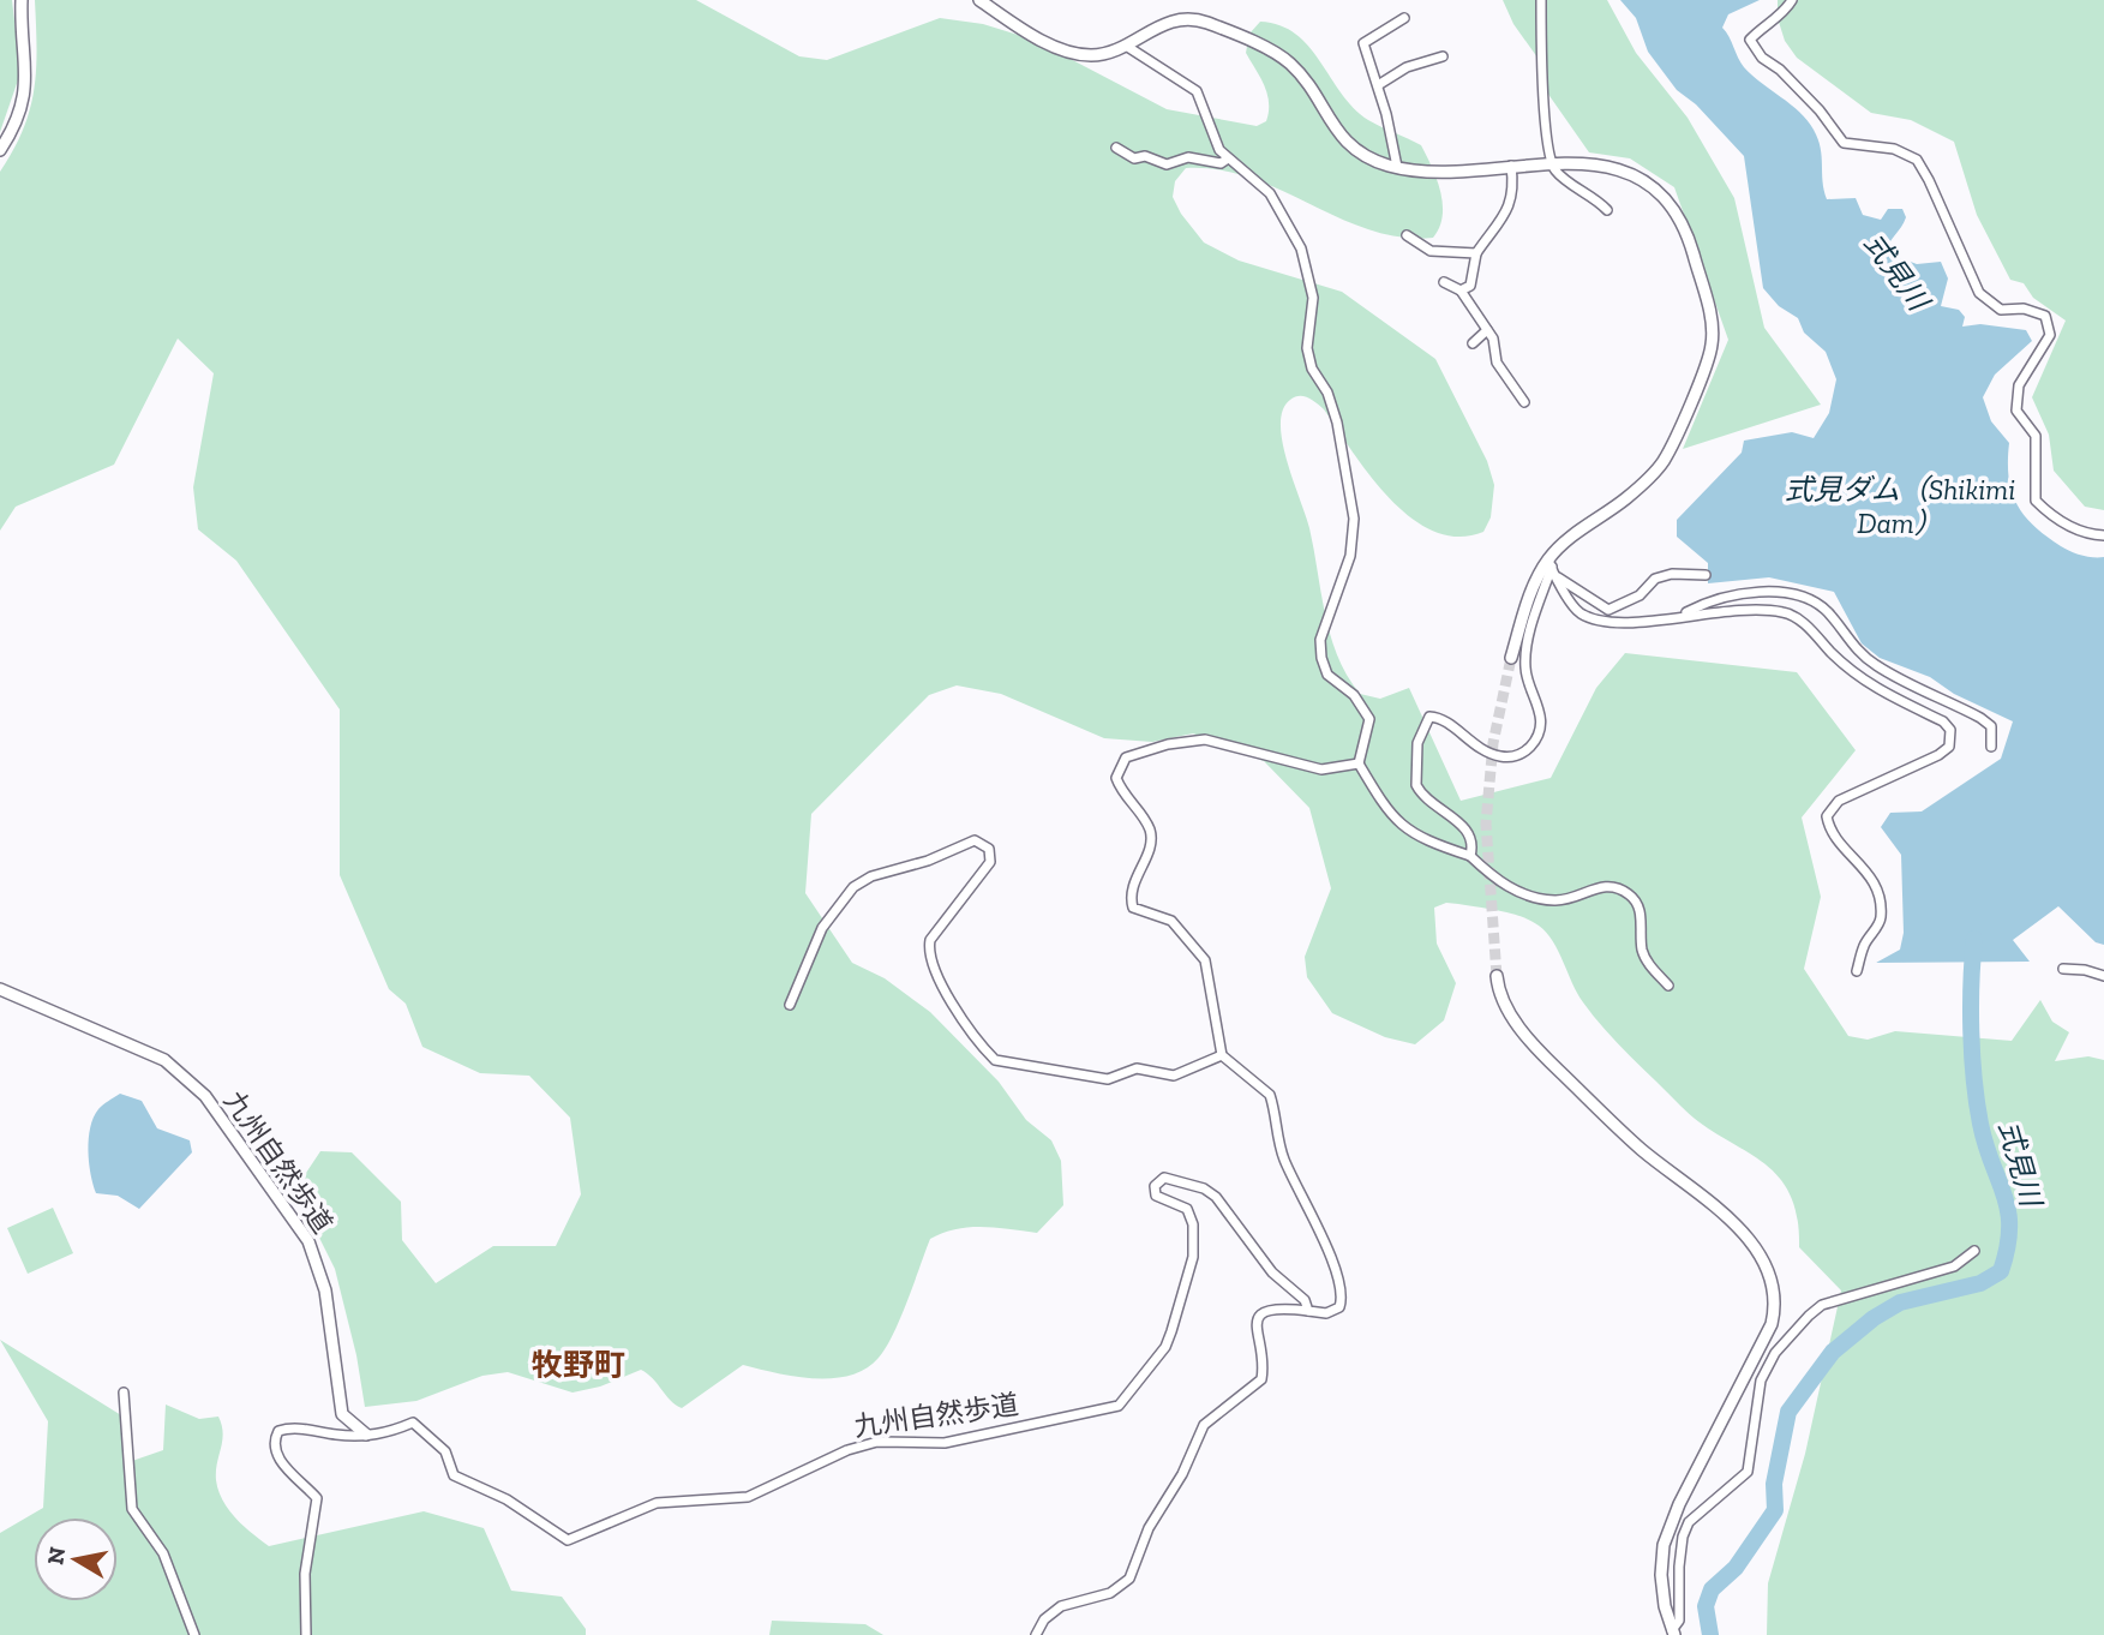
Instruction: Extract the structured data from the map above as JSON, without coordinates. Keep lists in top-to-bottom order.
{
  "streets": {
    "street": ["九州自然歩道"]
  },
  "districts": ["牧野町"],
  "water": ["式見川", "式見ダム（Shikimi Dam）"],
  "north": "left"
}
